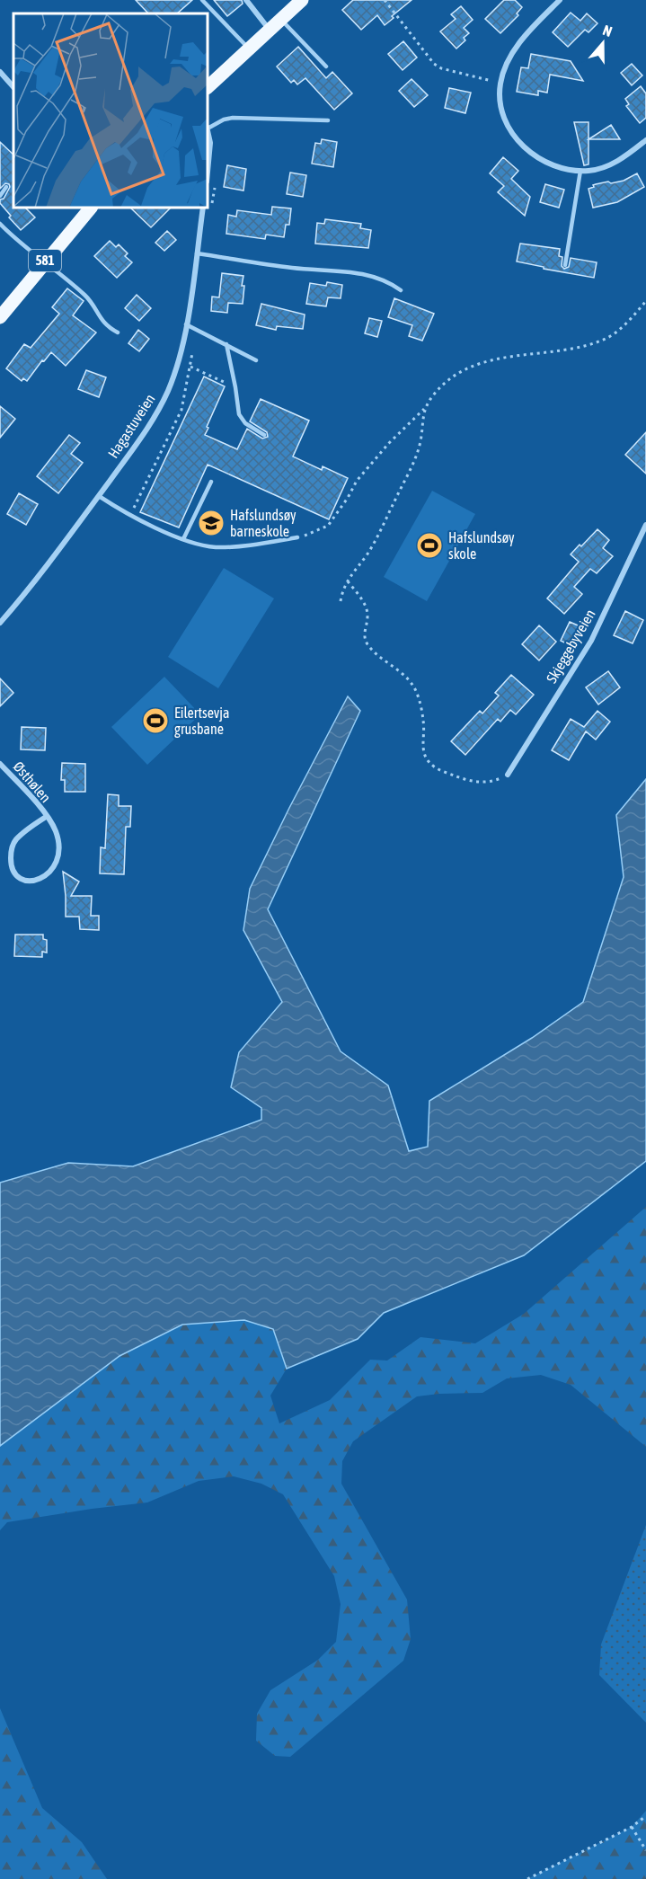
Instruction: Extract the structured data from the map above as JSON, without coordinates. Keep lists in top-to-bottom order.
{
  "streets": {
    "main road": ["581"],
    "street": ["Hagastuveien", "Skjeggebyveien", "Østhølen"]
  },
  "places": {
    "school or university": ["Hafslundsøy barneskole"],
    "sports": ["Hafslundsøy skole", "Eilertsevja grusbane"]
  },
  "north": "top"
}
